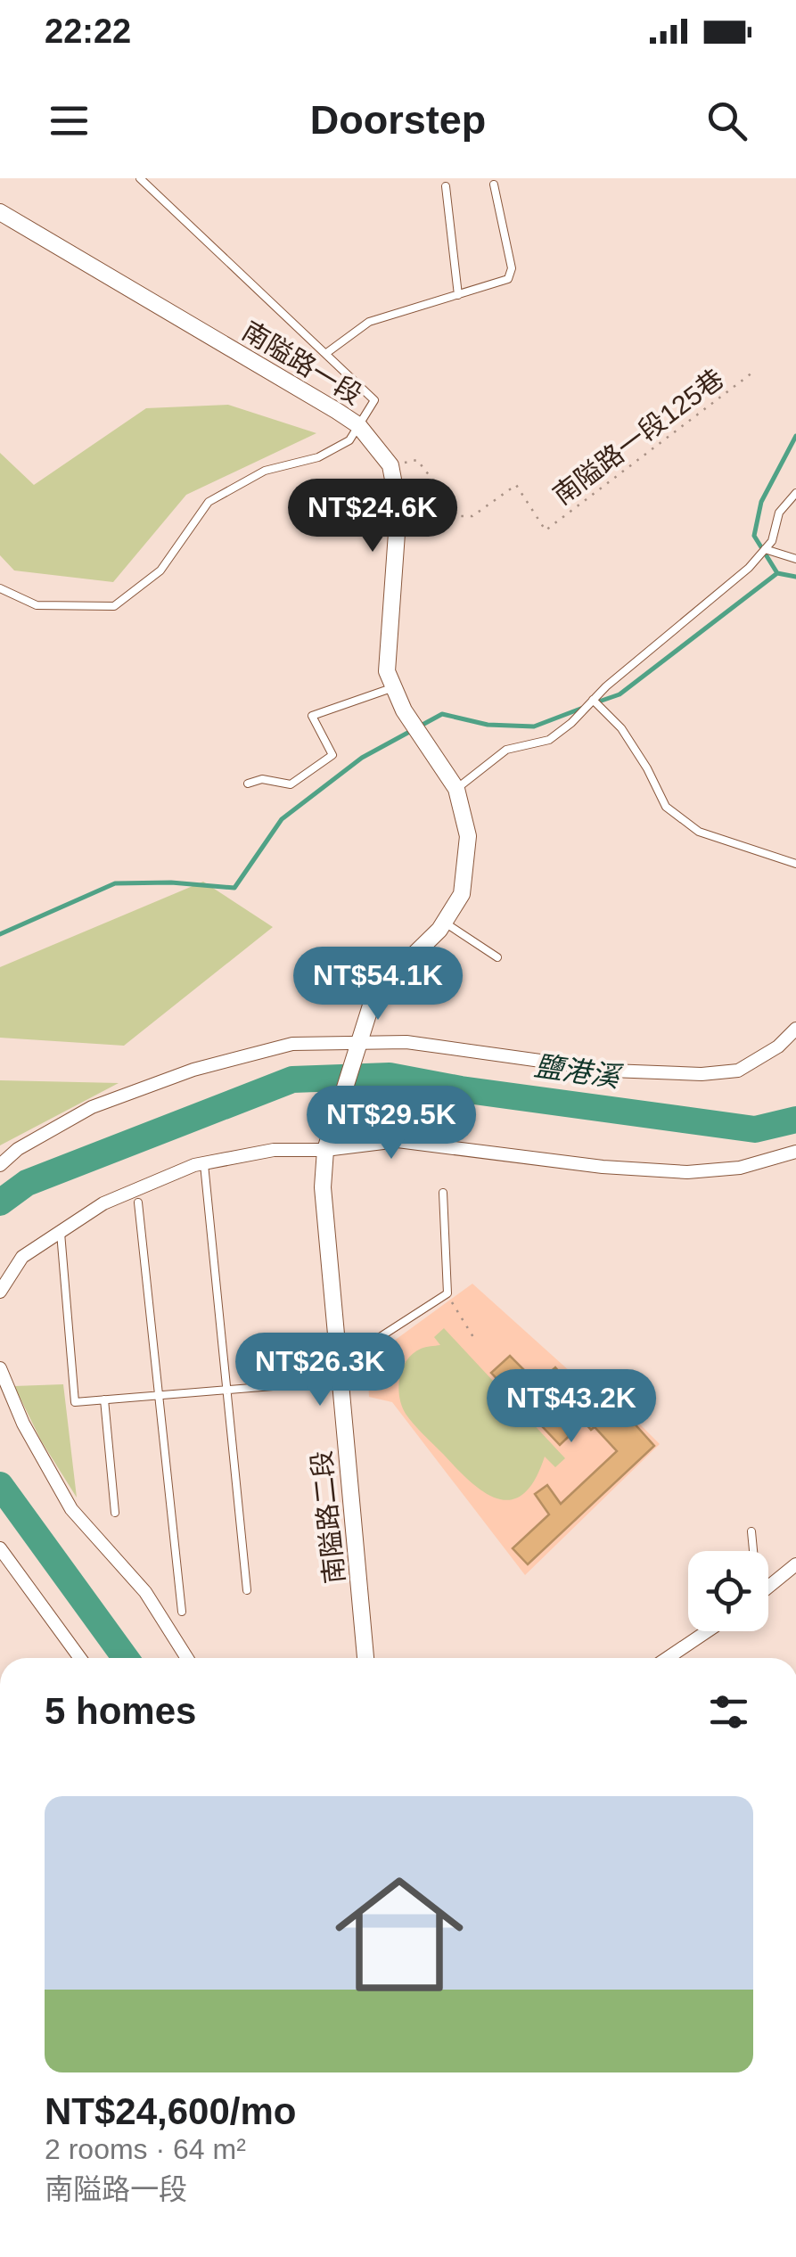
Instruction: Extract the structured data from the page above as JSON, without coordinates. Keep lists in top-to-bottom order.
{
  "streets": {
    "street": ["南隘路一段", "南隘路二段"],
    "path": ["南隘路一段125巷"]
  },
  "crossings": [
    ["南隘路一段", "南隘路一段125巷"],
    ["南隘路一段", "南隘路二段"]
  ],
  "water": ["鹽港溪"],
  "page": {
    "status": "22:22",
    "header": "Doorstep",
    "price": [
      "NT$24.6K",
      "NT$54.1K",
      "NT$29.5K",
      "NT$26.3K",
      "NT$43.2K"
    ],
    "heading": "5 homes",
    "list": [
      {
        "name": "NT$24,600/mo",
        "note": "2 rooms · 64 m² · 南隘路一段"
      }
    ]
  }
}
